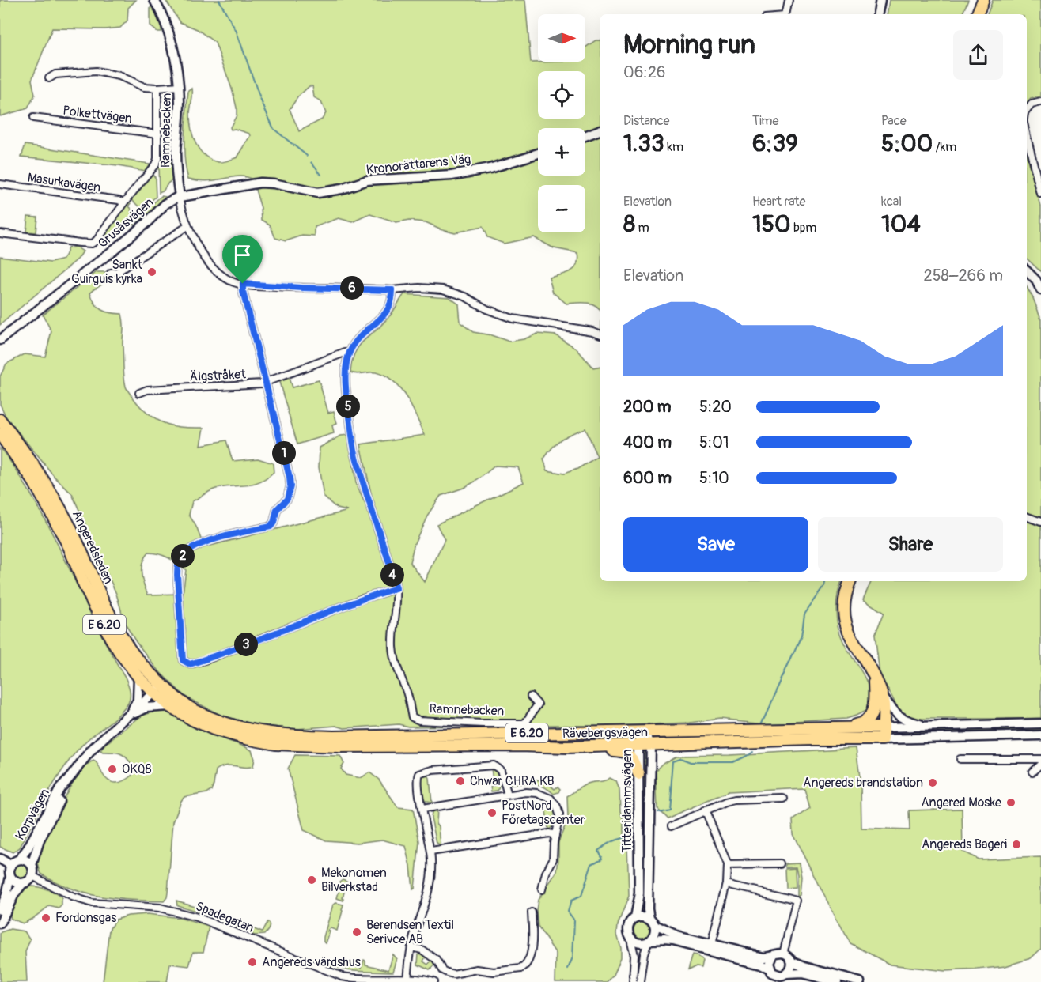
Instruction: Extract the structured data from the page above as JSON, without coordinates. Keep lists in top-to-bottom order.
{
  "streets": {
    "highway": ["Angeredsleden", "E 6.20", "Rävebergsvägen"],
    "street": [
      "Polkettvägen",
      "Ramnebacken",
      "Kronorättarens Väg",
      "Masurkavägen",
      "Grusåsvägen",
      "Älgstråket",
      "Titteridammsvägen",
      "Korpvägen",
      "Spadegatan"
    ]
  },
  "crossings": [
    ["Ramnebacken", "Kronorättarens Väg"],
    ["Ramnebacken", "Grusåsvägen"],
    ["Ramnebacken", "Älgstråket"],
    ["Kronorättarens Väg", "Grusåsvägen"],
    ["Angeredsleden", "Rävebergsvägen"],
    ["Angeredsleden", "Korpvägen"],
    ["E 6.20", "Rävebergsvägen"],
    ["Rävebergsvägen", "Titteridammsvägen"],
    ["Rävebergsvägen", "Korpvägen"],
    ["Korpvägen", "Spadegatan"]
  ],
  "places": [
    "Sankt Guirguis kyrka",
    "OKQ8",
    "Chwar CHRA KB",
    "Angereds brandstation",
    "Angered Moske",
    "PostNord Företagscenter",
    "Angereds Bageri",
    "Mekonomen Bilverkstad",
    "Fordonsgas",
    "Berendsen Textil Serivce AB",
    "Angereds värdshus"
  ],
  "north": "right",
  "page": {
    "map_buttons": ["+", "−"],
    "heading": ["Morning run", "06:26"],
    "stats": [
      ["Distance", "1.33 km"],
      ["Time", "6:39"],
      ["Pace", "5:00 /km"],
      ["Elevation", "8 m"],
      ["Heart rate", "150 bpm"],
      ["kcal", "104"]
    ],
    "chart": ["Elevation", "258–266 m"],
    "pins": [
      "6",
      "5",
      "1",
      "2",
      "4",
      "3"
    ],
    "list": [
      {
        "name": "200 m",
        "note": "5:20"
      },
      {
        "name": "400 m",
        "note": "5:01"
      },
      {
        "name": "600 m",
        "note": "5:10"
      }
    ],
    "buttons": ["Save", "Share"]
  }
}
